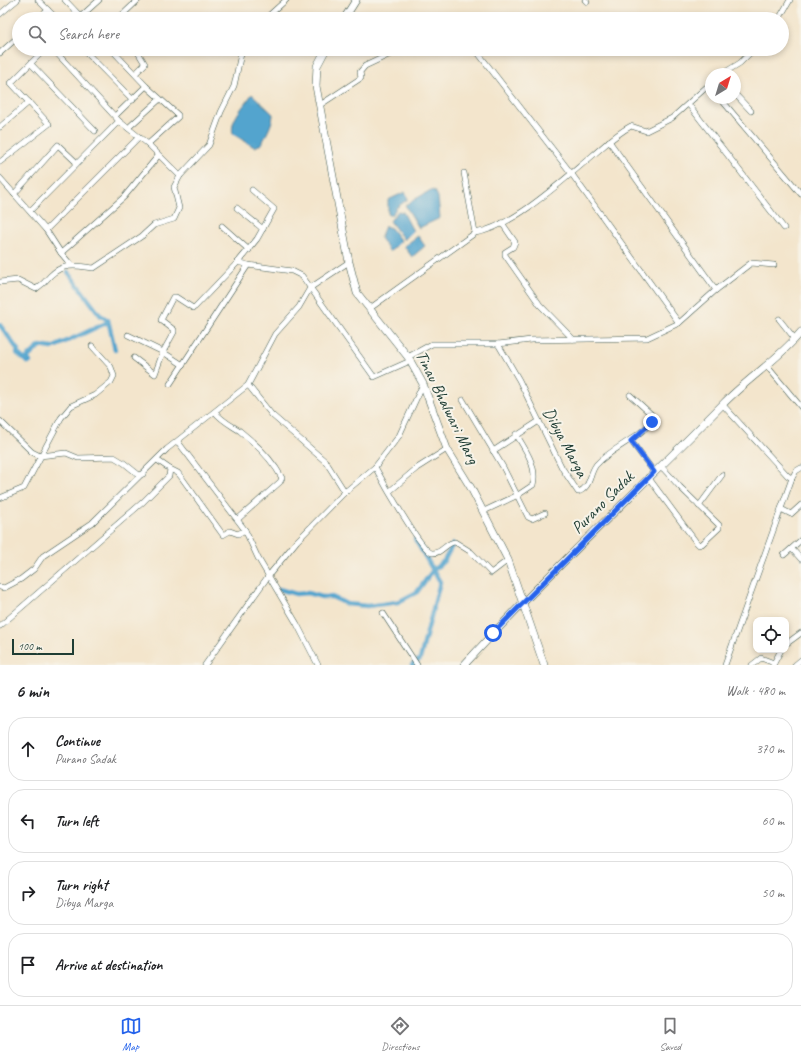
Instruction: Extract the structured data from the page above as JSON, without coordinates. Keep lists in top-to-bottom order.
{
  "streets": {
    "street": ["Tinau Bhalwari Marg", "Dibya Marga", "Purano Sadak"]
  },
  "crossings": [
    ["Tinau Bhalwari Marg", "Purano Sadak"]
  ],
  "scale_bar": "100 m",
  "north": "top right",
  "page": {
    "search": "Search here",
    "scale": "100 m",
    "heading": ["6 min", "Walk · 480 m"],
    "list": [
      ["Continue", "Purano Sadak", "370 m"],
      ["Turn left", "60 m"],
      ["Turn right", "Dibya Marga", "50 m"],
      "Arrive at destination"
    ],
    "nav": ["Map", "Directions", "Saved"]
  }
}
